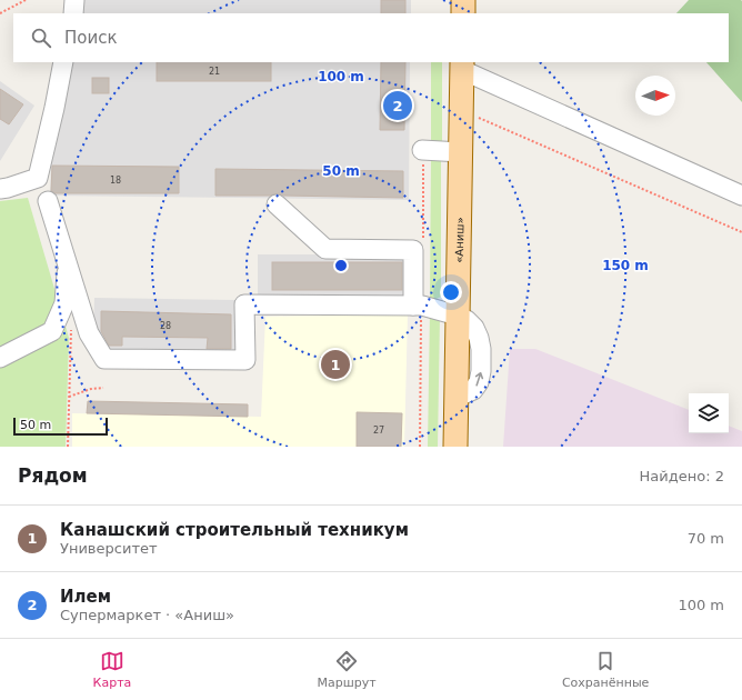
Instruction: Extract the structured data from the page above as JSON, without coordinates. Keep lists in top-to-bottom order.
{
  "streets": {
    "main road": ["«Аниш»"]
  },
  "house_numbers": [
    "21",
    "18",
    "28",
    "27"
  ],
  "scale_bar": "50 m",
  "north": "right",
  "page": {
    "search": "Поиск",
    "pins": ["2", "1"],
    "scale": "50 m",
    "heading": ["Рядом", "Найдено: 2"],
    "list": [
      {
        "mark": "1",
        "name": "Канашский строительный техникум",
        "note": "Университет",
        "value": "70 m"
      },
      {
        "mark": "2",
        "name": "Илем",
        "note": "Супермаркет · «Аниш»",
        "value": "100 m"
      }
    ],
    "nav": ["Карта", "Маршрут", "Сохранённые"]
  },
  "rings": ["100 m", "50 m", "150 m"]
}
